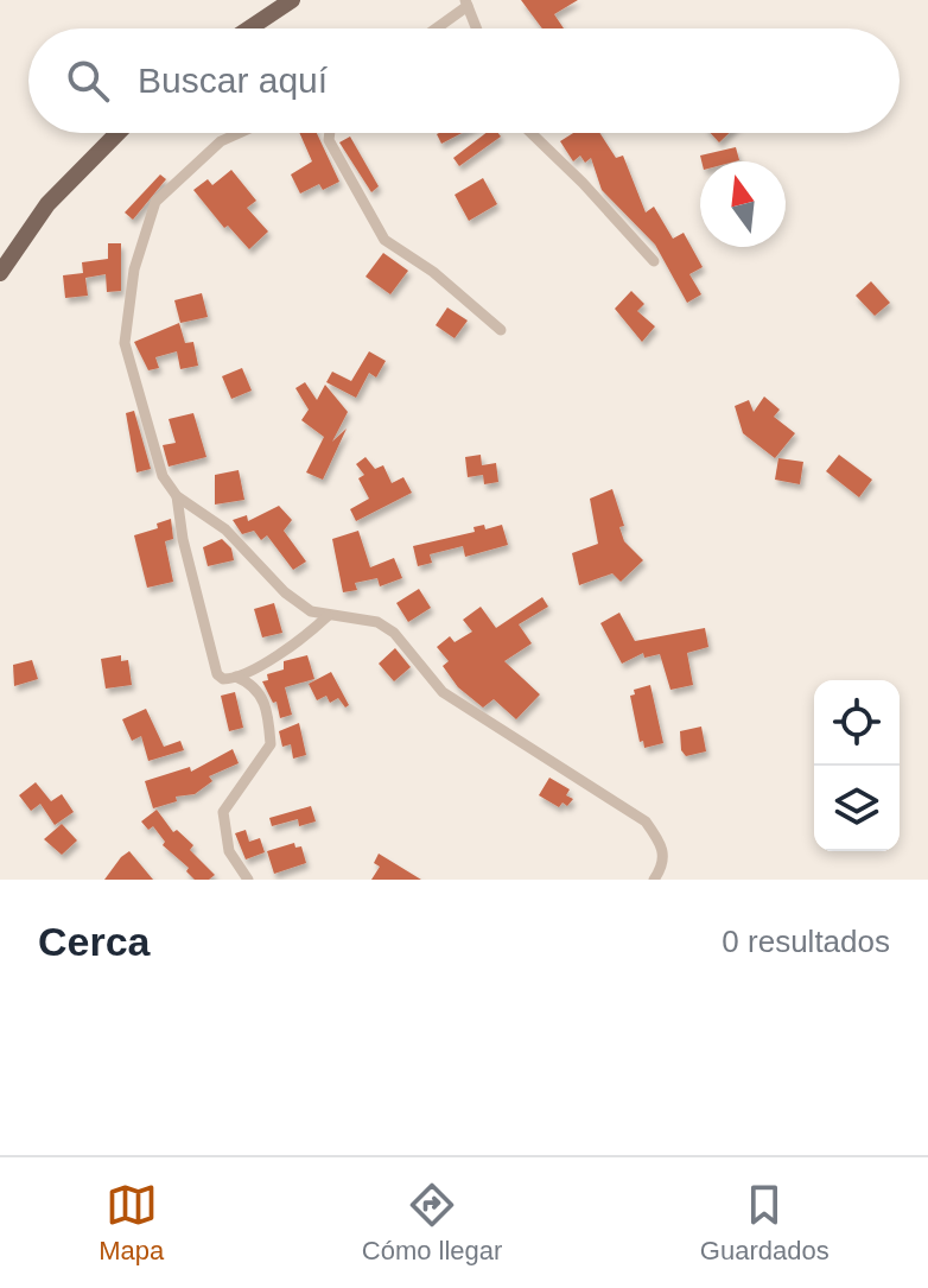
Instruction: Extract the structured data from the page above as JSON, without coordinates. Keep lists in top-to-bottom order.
{
  "north": "top",
  "page": {
    "search": "Buscar aquí",
    "heading": ["Cerca", "0 resultados"],
    "nav": ["Mapa", "Cómo llegar", "Guardados"]
  }
}
